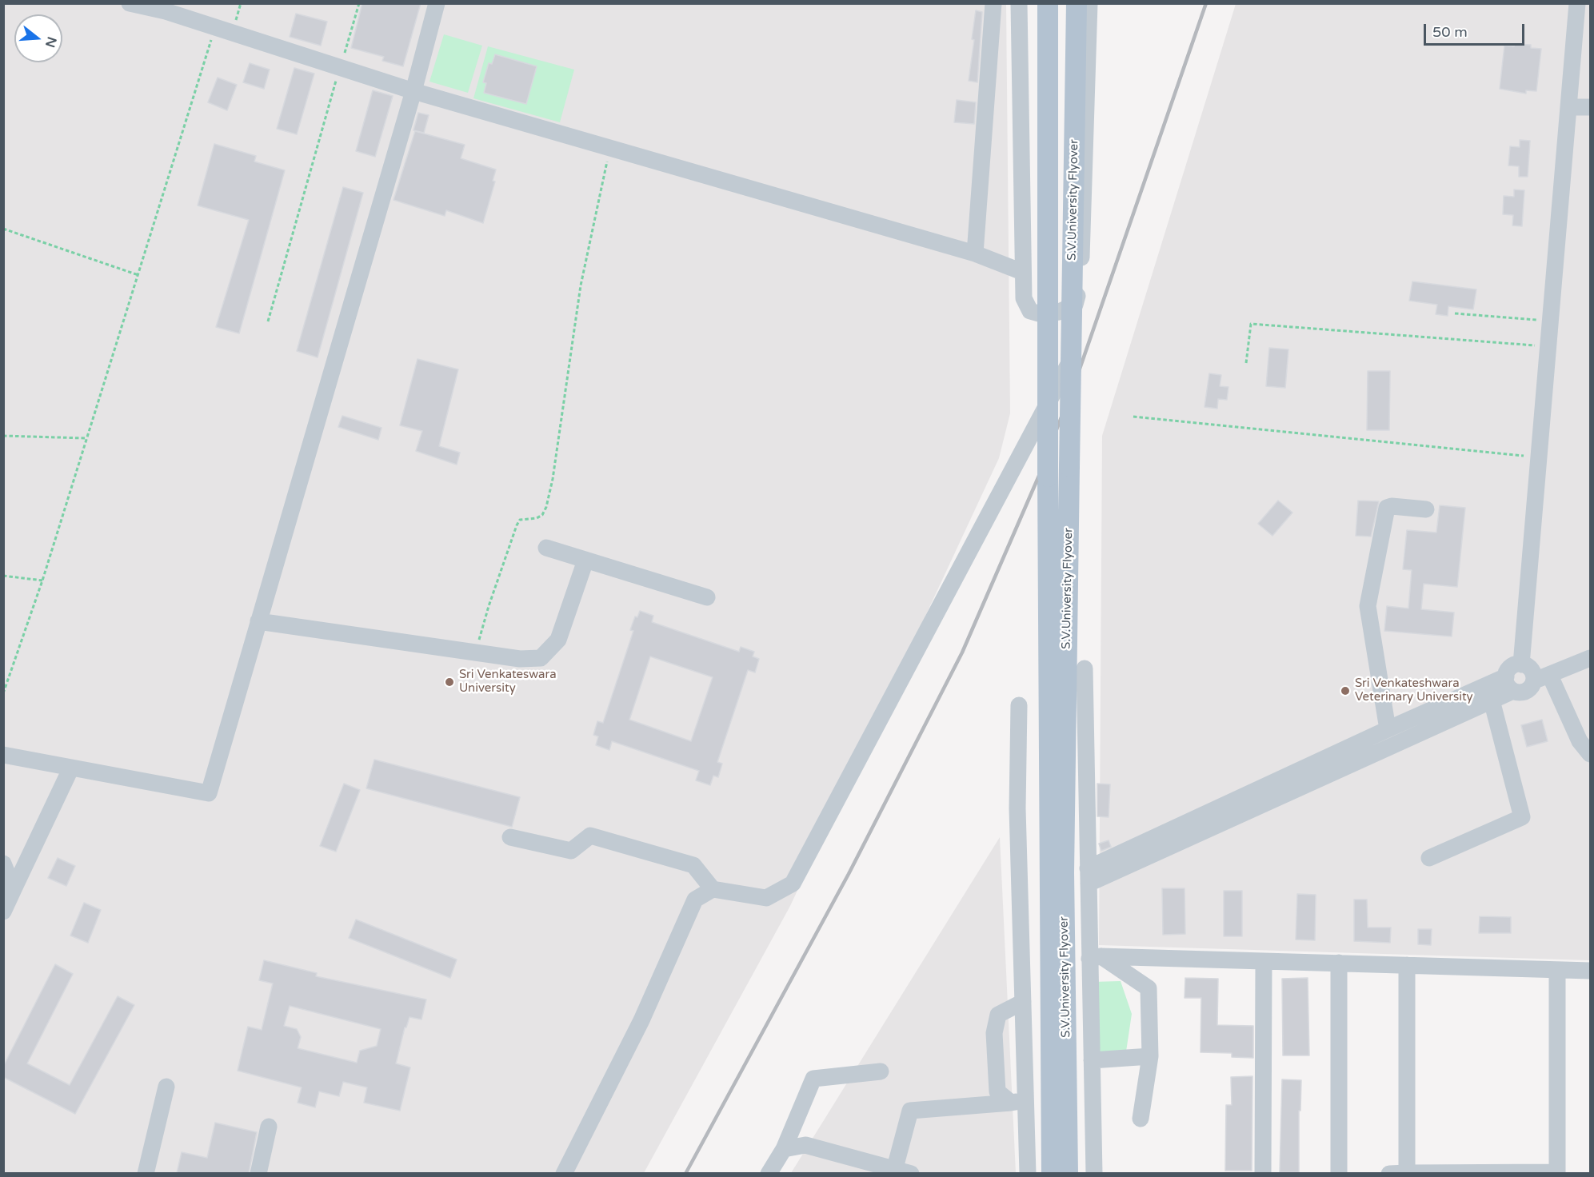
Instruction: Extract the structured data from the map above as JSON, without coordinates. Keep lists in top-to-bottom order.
{
  "streets": {
    "main road": ["S.V.University Flyover"]
  },
  "places": ["Sri Venkateswara University", "Sri Venkateshwara Veterinary University"],
  "scale_bar": "50 m",
  "north": "right"
}
